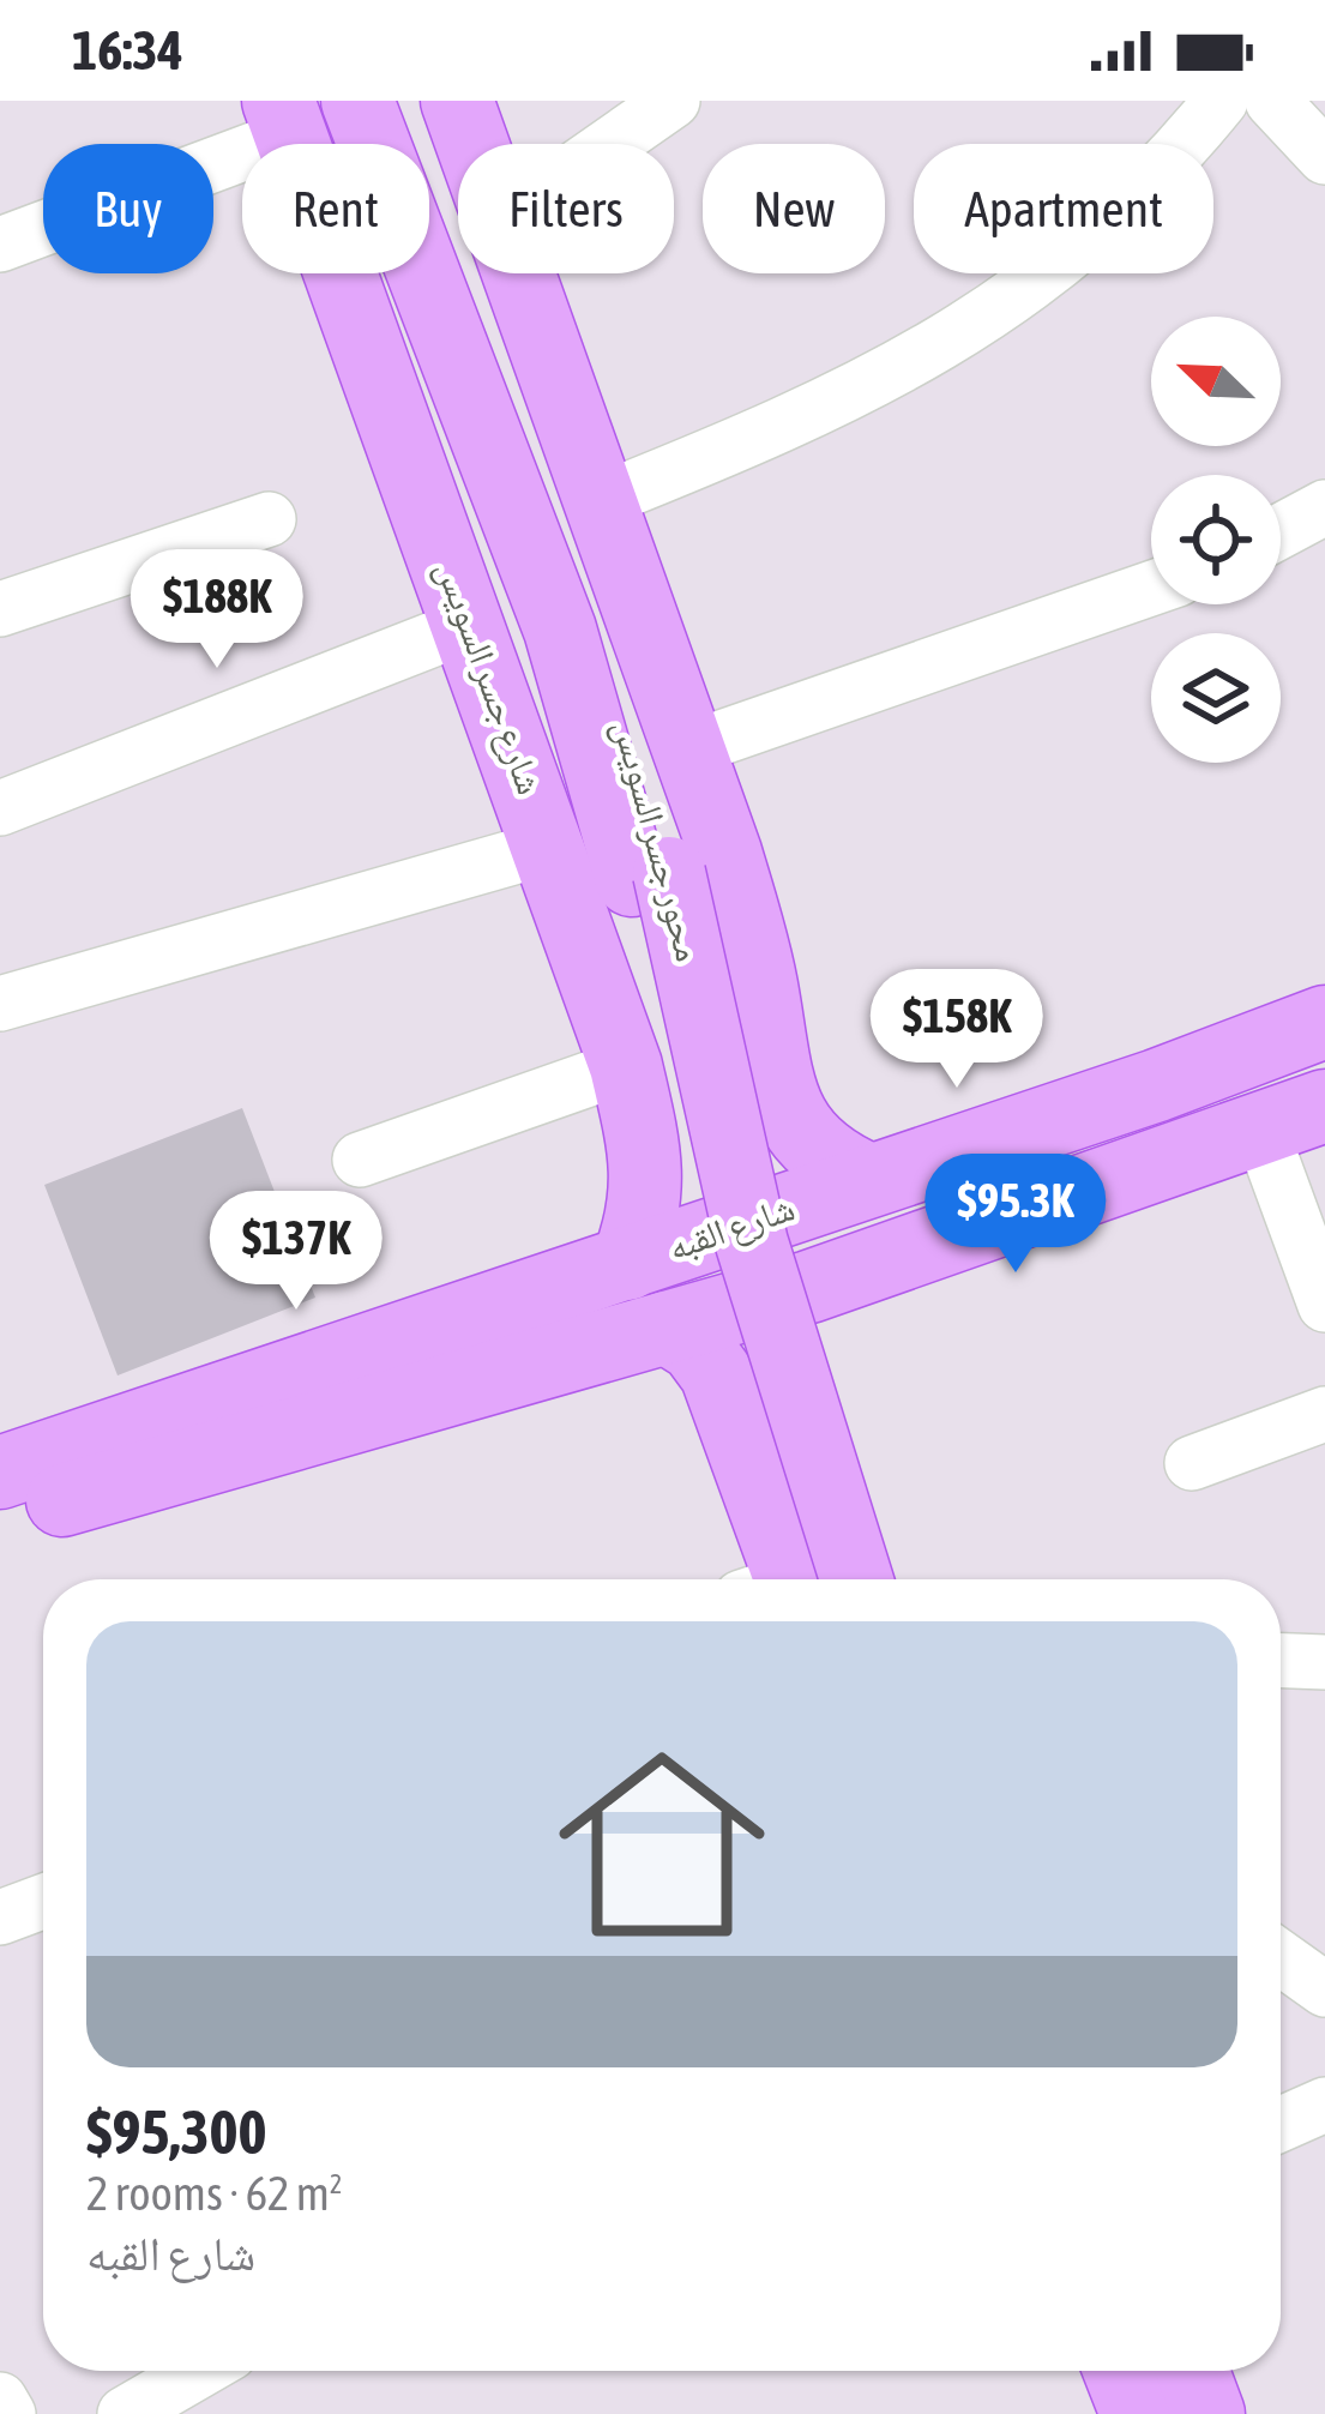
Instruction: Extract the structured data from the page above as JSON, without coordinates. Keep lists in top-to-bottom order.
{
  "streets": {
    "main road": ["شارع جسر السويس", "محور جسر السويس", "شارع القبه"]
  },
  "crossings": [
    ["شارع جسر السويس", "شارع القبه"]
  ],
  "north": "top left",
  "page": {
    "status": "16:34",
    "chip": [
      "Buy",
      "Rent",
      "Filters",
      "New",
      "Apartment"
    ],
    "price": [
      "$188K",
      "$158K",
      "$95.3K",
      "$137K"
    ],
    "list": [
      {
        "name": "$95,300",
        "note": "2 rooms · 62 m² · شارع القبه"
      }
    ]
  }
}
